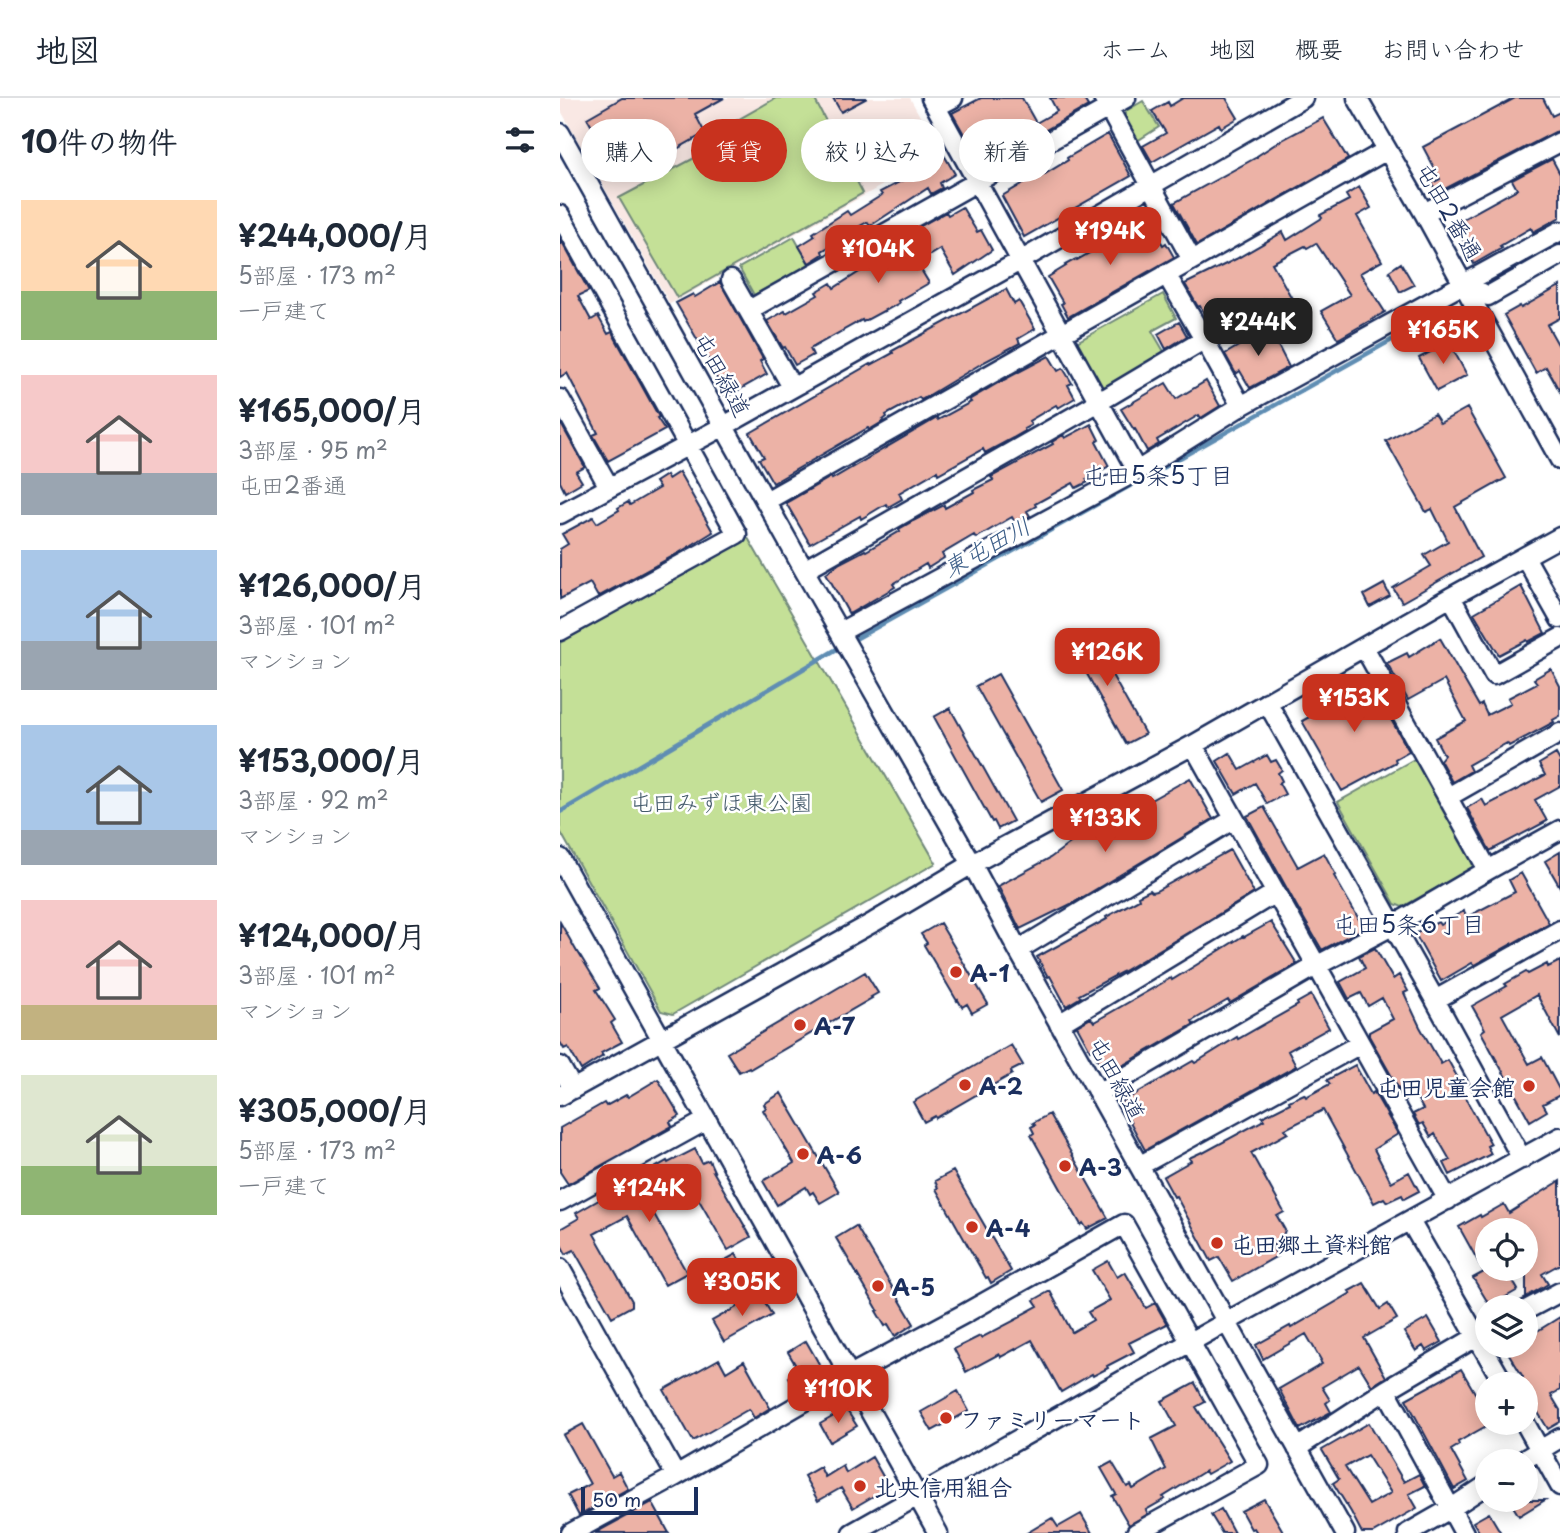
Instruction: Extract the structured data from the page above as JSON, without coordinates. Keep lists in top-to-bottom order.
{
  "streets": {
    "street": ["屯田2番通", "屯田緑道"]
  },
  "districts": ["屯田5条5丁目", "屯田5条6丁目"],
  "water": ["東屯田川"],
  "parks": ["屯田みずほ東公園"],
  "places": [
    "A-1",
    "A-7",
    "A-2",
    "屯田児童会館",
    "A-6",
    "A-3",
    "A-4",
    "屯田郷土資料館",
    "A-5",
    "ファミリーマート",
    "北央信用組合"
  ],
  "scale_bar": "50 m",
  "page": {
    "header": "地図",
    "nav": [
      "ホーム",
      "地図",
      "概要",
      "お問い合わせ"
    ],
    "heading": "10件の物件",
    "chip": [
      "購入",
      "賃貸",
      "絞り込み",
      "新着"
    ],
    "list": [
      {
        "name": "¥244,000/月",
        "note": "5部屋 · 173 m² · 一戸建て"
      },
      {
        "name": "¥165,000/月",
        "note": "3部屋 · 95 m² · 屯田2番通"
      },
      {
        "name": "¥126,000/月",
        "note": "3部屋 · 101 m² · マンション"
      },
      {
        "name": "¥153,000/月",
        "note": "3部屋 · 92 m² · マンション"
      },
      {
        "name": "¥124,000/月",
        "note": "3部屋 · 101 m² · マンション"
      },
      {
        "name": "¥305,000/月",
        "note": "5部屋 · 173 m² · 一戸建て"
      }
    ],
    "price": [
      "¥194K",
      "¥104K",
      "¥244K",
      "¥165K",
      "¥126K",
      "¥153K",
      "¥133K",
      "¥124K",
      "¥305K",
      "¥110K"
    ],
    "map_buttons": ["+", "−"],
    "scale": "50 m"
  }
}
